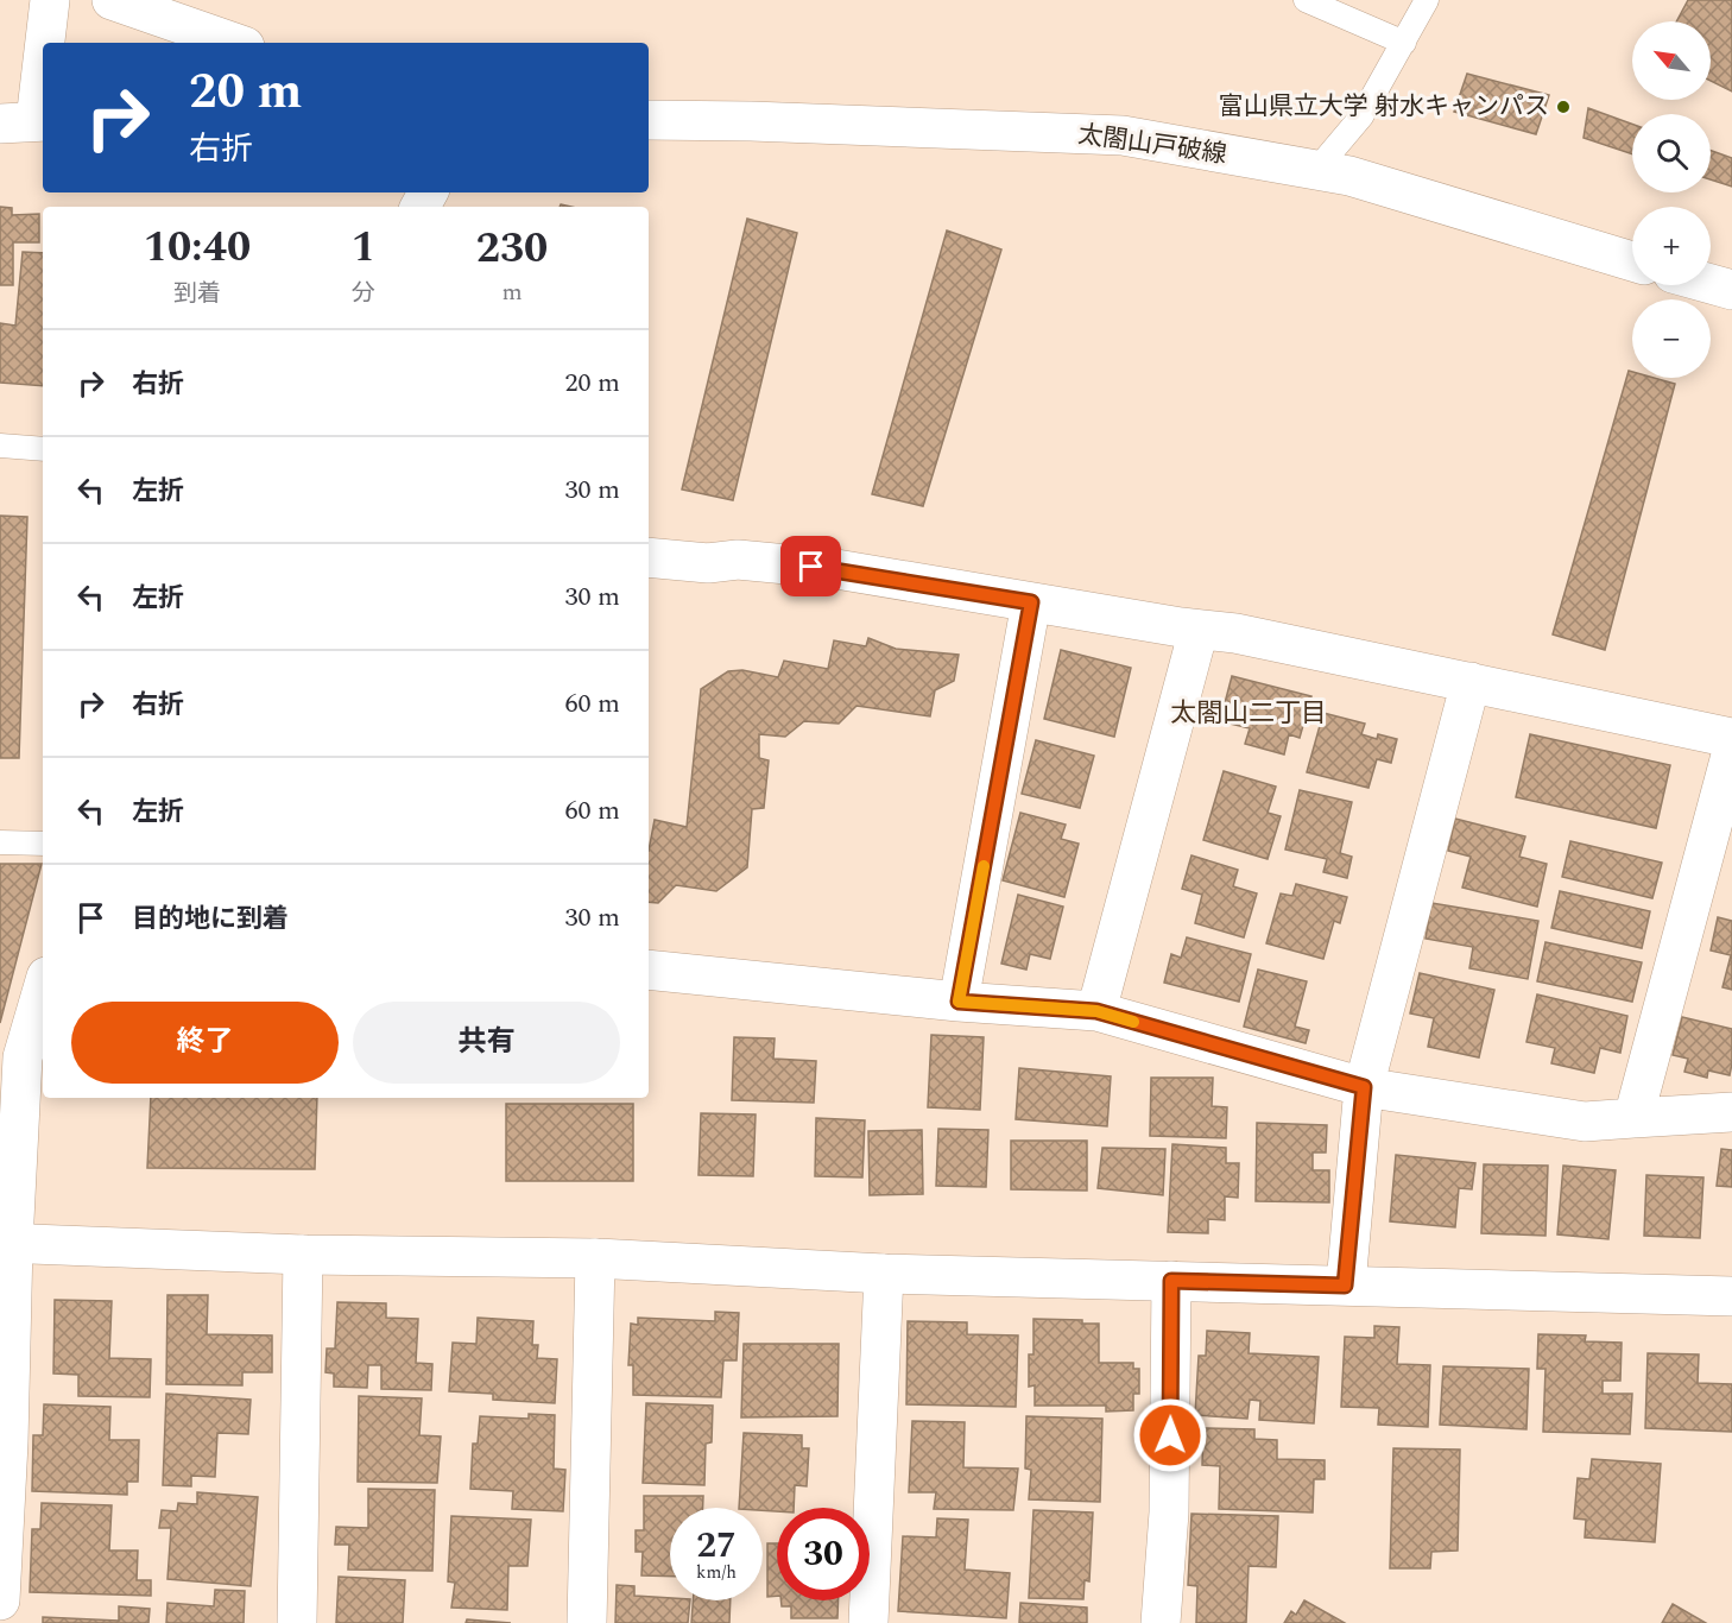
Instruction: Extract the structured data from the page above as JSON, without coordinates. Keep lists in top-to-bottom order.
{
  "streets": {
    "street": ["太閤山戸破線"]
  },
  "districts": ["太閤山二丁目"],
  "places": ["富山県立大学 射水キャンパス"],
  "north": "top left",
  "page": {
    "map_buttons": ["+", "−"],
    "turn": ["20 m", "右折"],
    "eta": [
      "10:40",
      "到着",
      "1",
      "分",
      "230",
      "m"
    ],
    "list": [
      {
        "name": "右折",
        "value": "20 m"
      },
      {
        "name": "左折",
        "value": "30 m"
      },
      {
        "name": "左折",
        "value": "30 m"
      },
      {
        "name": "右折",
        "value": "60 m"
      },
      {
        "name": "左折",
        "value": "60 m"
      },
      {
        "name": "目的地に到着",
        "value": "30 m"
      }
    ],
    "buttons": ["終了", "共有"],
    "speed": "27 km/h",
    "limit": "30"
  }
}
